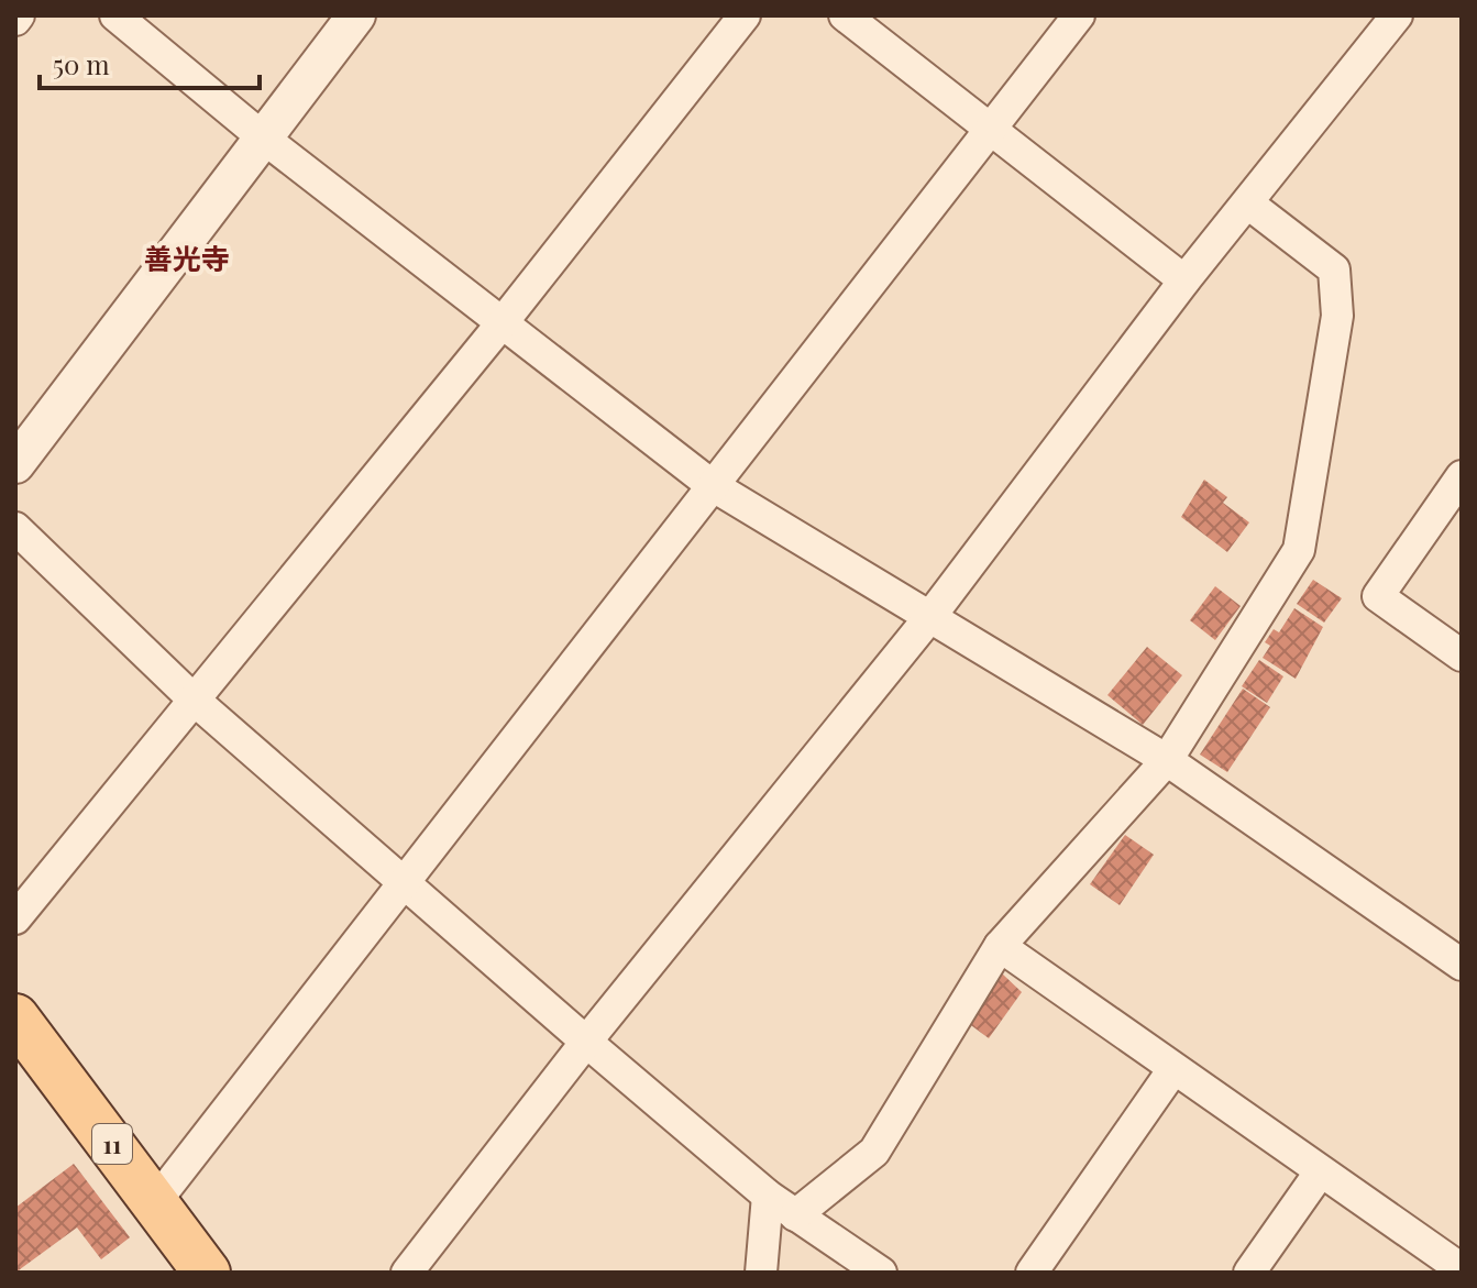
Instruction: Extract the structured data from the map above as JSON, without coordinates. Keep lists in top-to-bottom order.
{
  "streets": {
    "main road": ["11"]
  },
  "districts": ["善光寺"],
  "scale_bar": "50 m"
}
